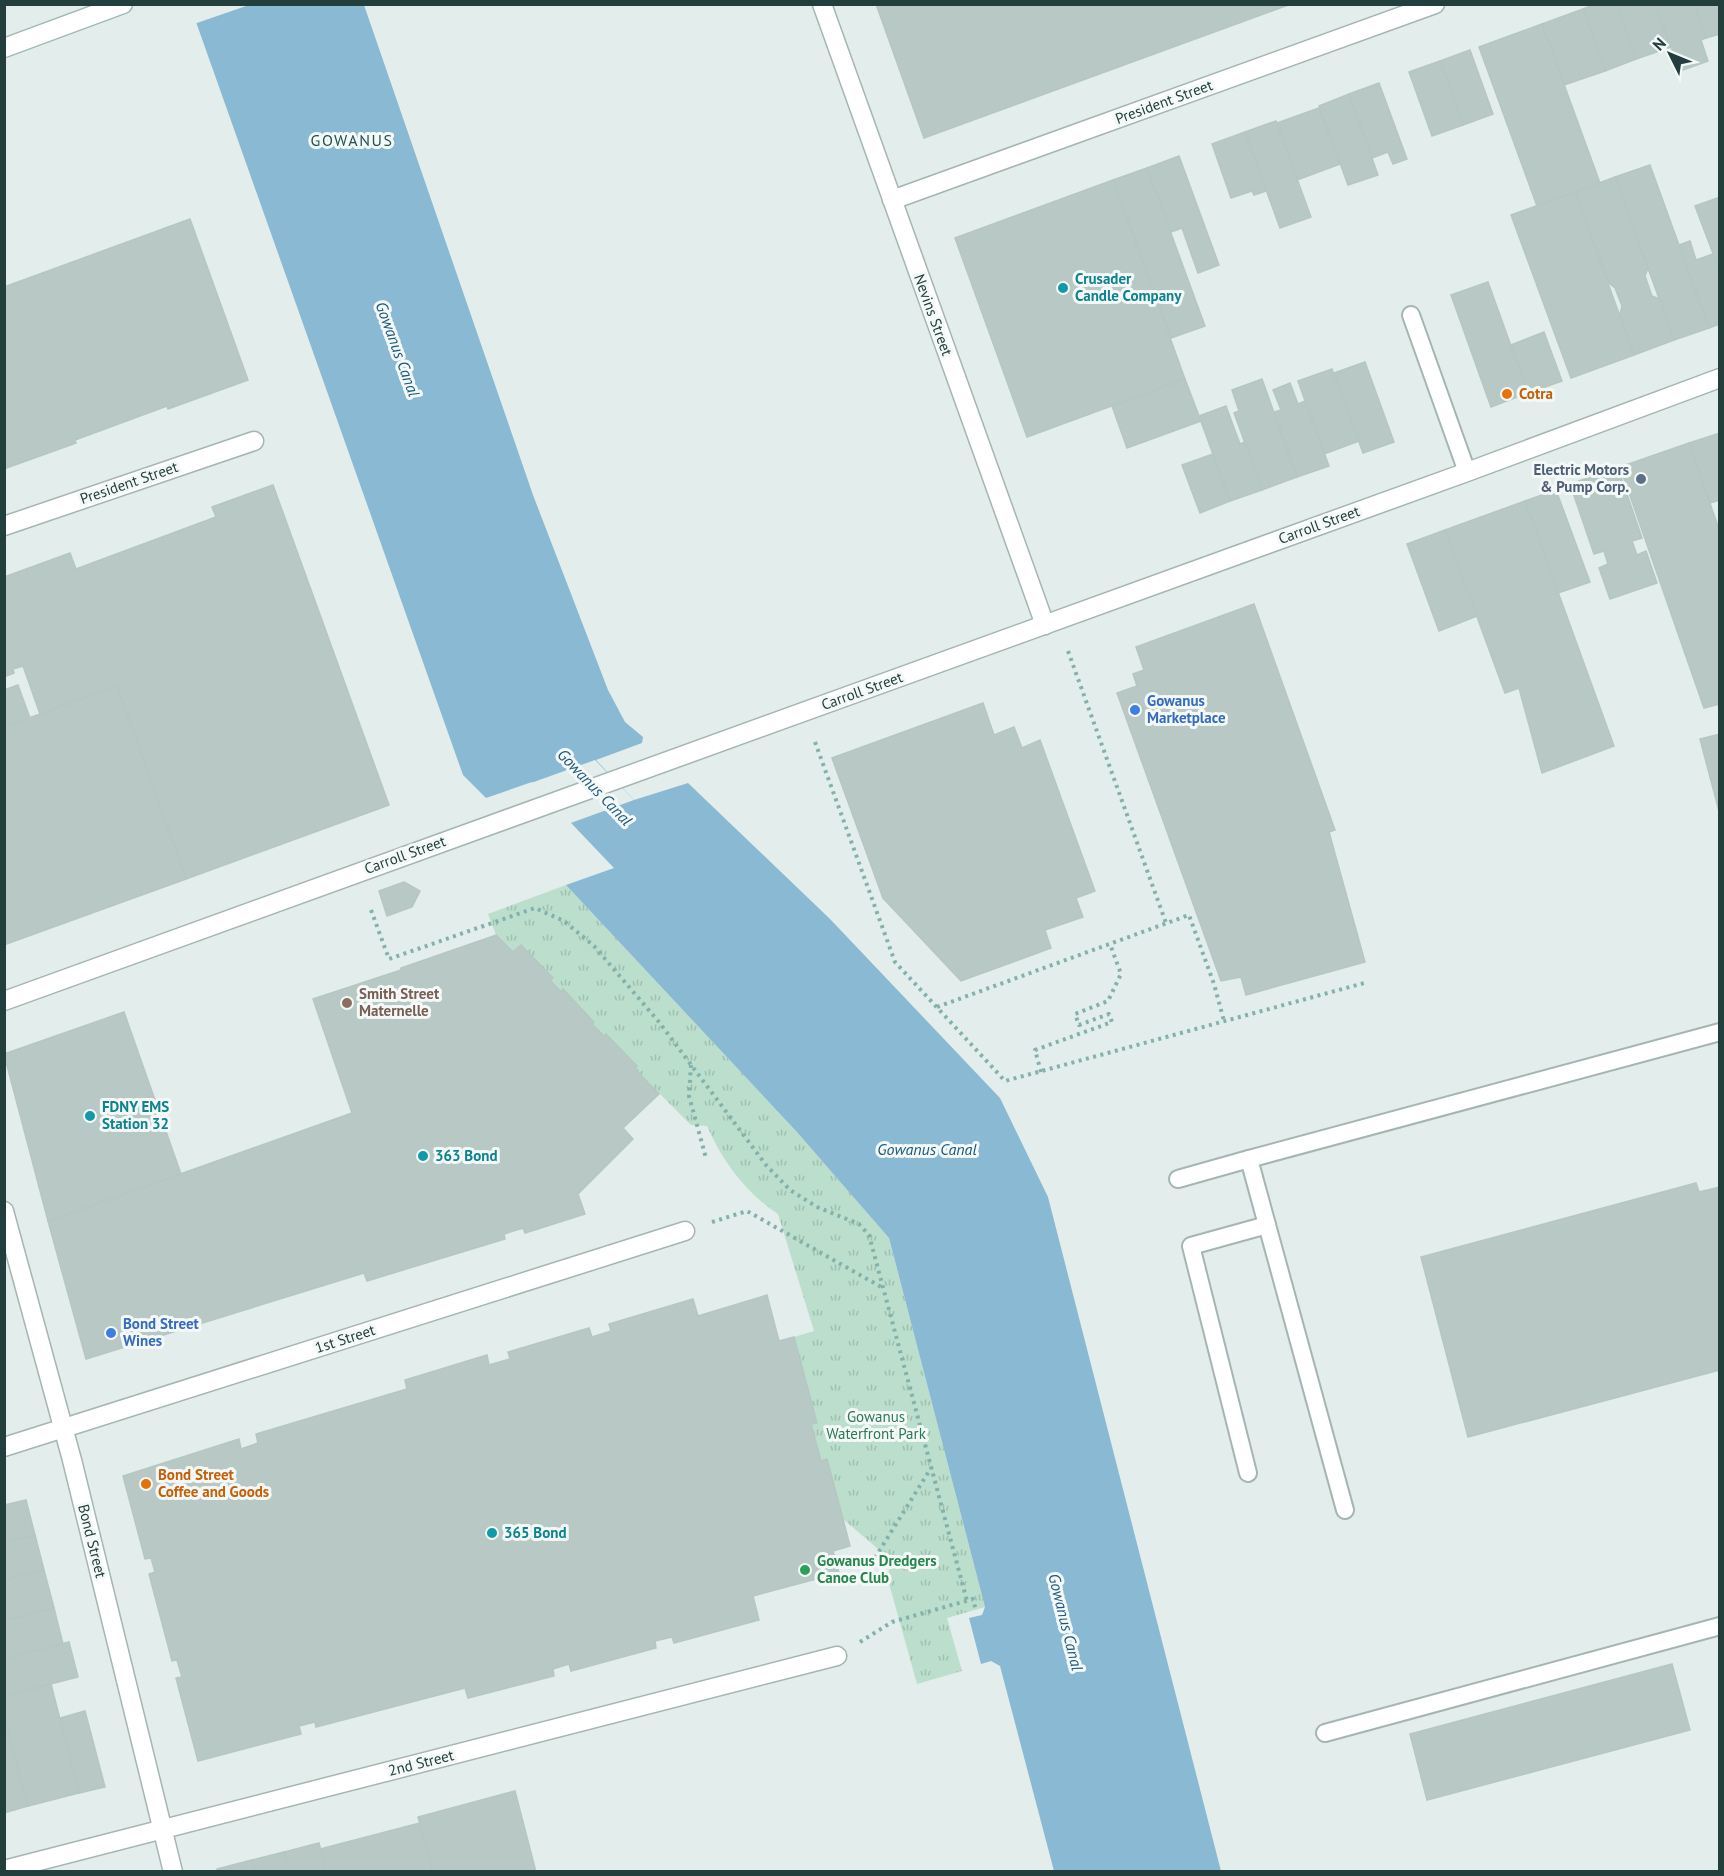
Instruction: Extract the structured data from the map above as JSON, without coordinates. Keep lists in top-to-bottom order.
{
  "streets": {
    "street": [
      "President Street",
      "Nevins Street",
      "Carroll Street",
      "1st Street",
      "Bond Street",
      "2nd Street"
    ]
  },
  "crossings": [
    ["President Street", "Nevins Street"],
    ["Nevins Street", "Carroll Street"],
    ["1st Street", "Bond Street"],
    ["Bond Street", "2nd Street"]
  ],
  "districts": ["GOWANUS"],
  "water": ["Gowanus Canal"],
  "parks": ["Gowanus Waterfront Park"],
  "places": [
    "Crusader Candle Company",
    "Cotra",
    "Electric Motors & Pump Corp.",
    "Gowanus Marketplace",
    "Smith Street Maternelle",
    "FDNY EMS Station 32",
    "363 Bond",
    "Bond Street Wines",
    "Bond Street Coffee and Goods",
    "365 Bond",
    "Gowanus Dredgers Canoe Club"
  ],
  "north": "top left"
}
